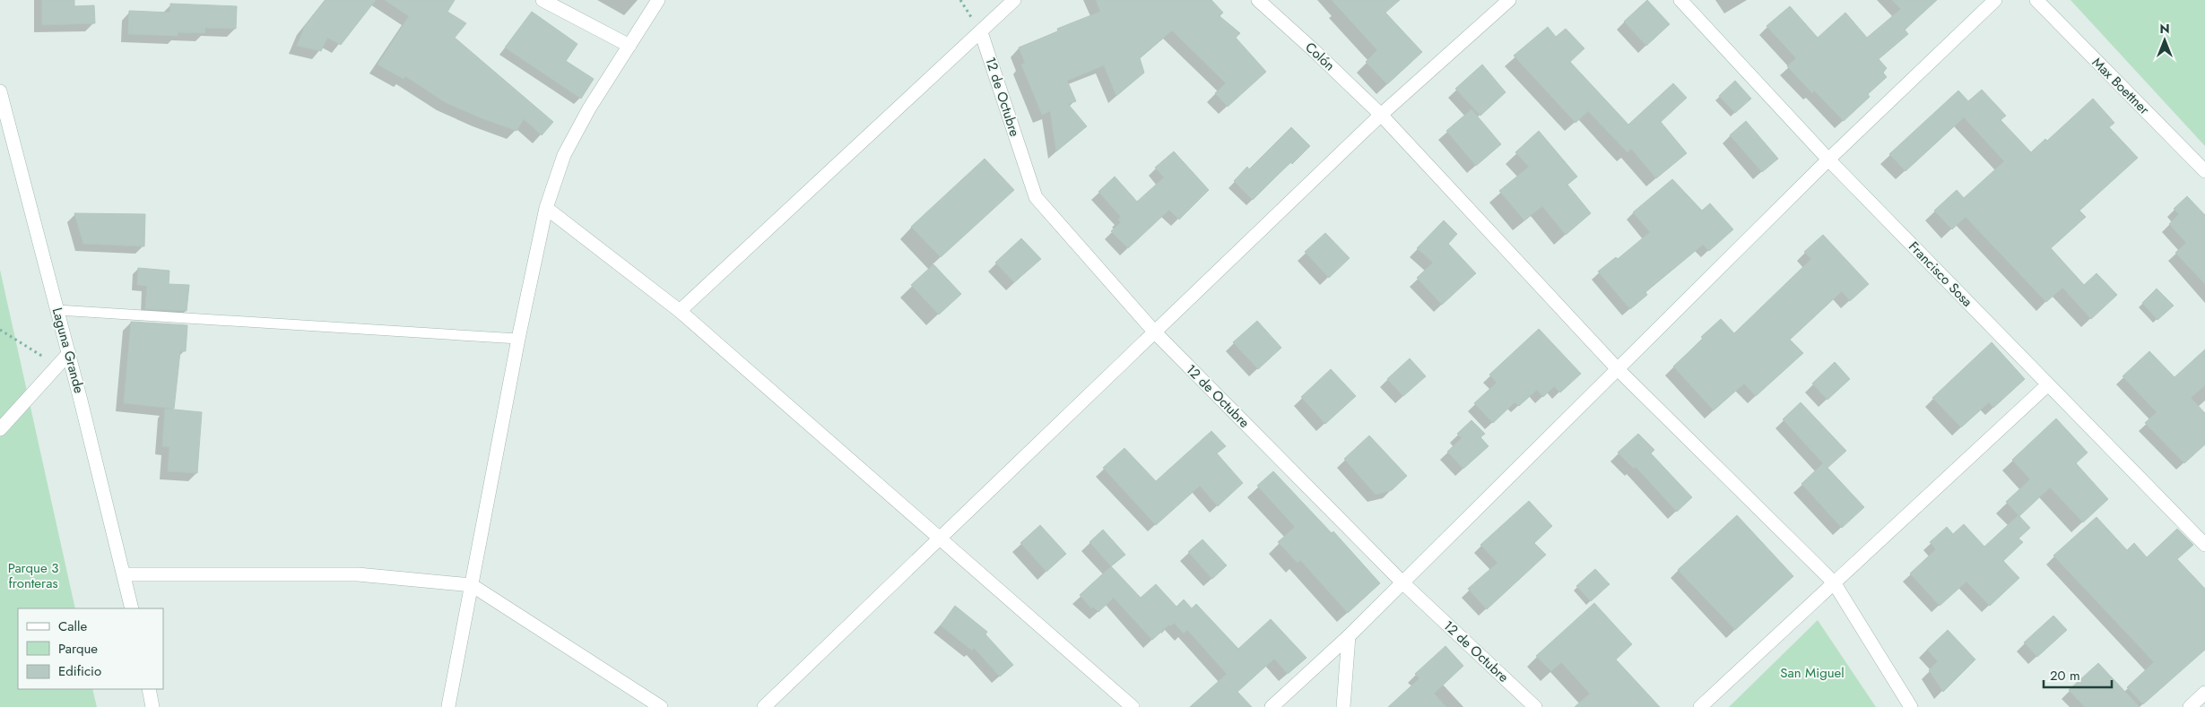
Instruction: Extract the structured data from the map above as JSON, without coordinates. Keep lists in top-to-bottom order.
{
  "streets": {
    "street": [
      "Colón",
      "Max Boettner",
      "12 de Octubre",
      "Francisco Sosa",
      "Laguna Grande"
    ]
  },
  "parks": ["Parque 3 fronteras", "San Miguel"],
  "legend": ["Calle", "Parque", "Edificio"],
  "scale_bar": "20 m",
  "north": "top"
}
